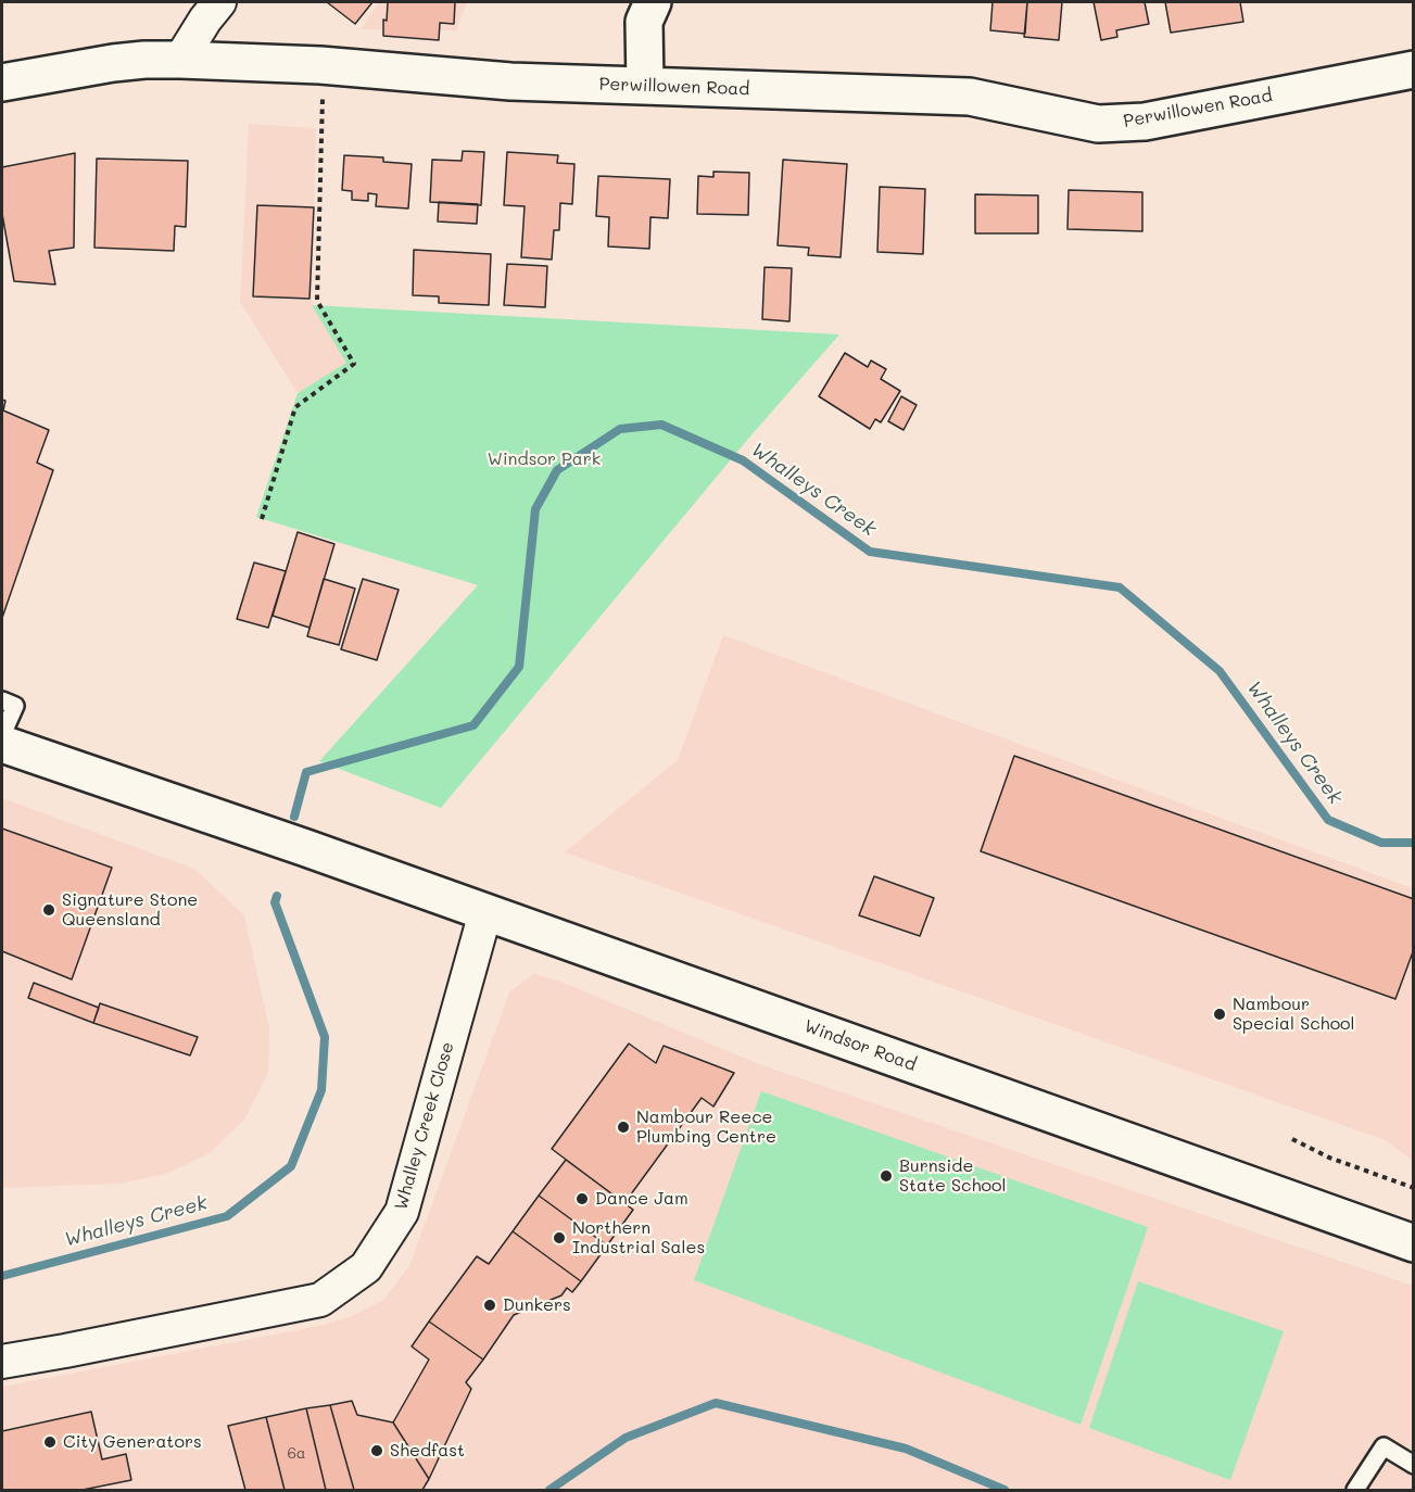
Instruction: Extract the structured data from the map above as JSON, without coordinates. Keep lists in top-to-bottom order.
{
  "streets": {
    "street": ["Perwillowen Road", "Windsor Road", "Whalley Creek Close"]
  },
  "crossings": [
    ["Windsor Road", "Whalley Creek Close"]
  ],
  "water": ["Whalleys Creek"],
  "parks": ["Windsor Park"],
  "places": [
    "Signature Stone Queensland",
    "Nambour Special School",
    "Nambour Reece Plumbing Centre",
    "Burnside State School",
    "Dance Jam",
    "Northern Industrial Sales",
    "Dunkers",
    "City Generators",
    "Shedfast"
  ],
  "house_numbers": ["6a"]
}
